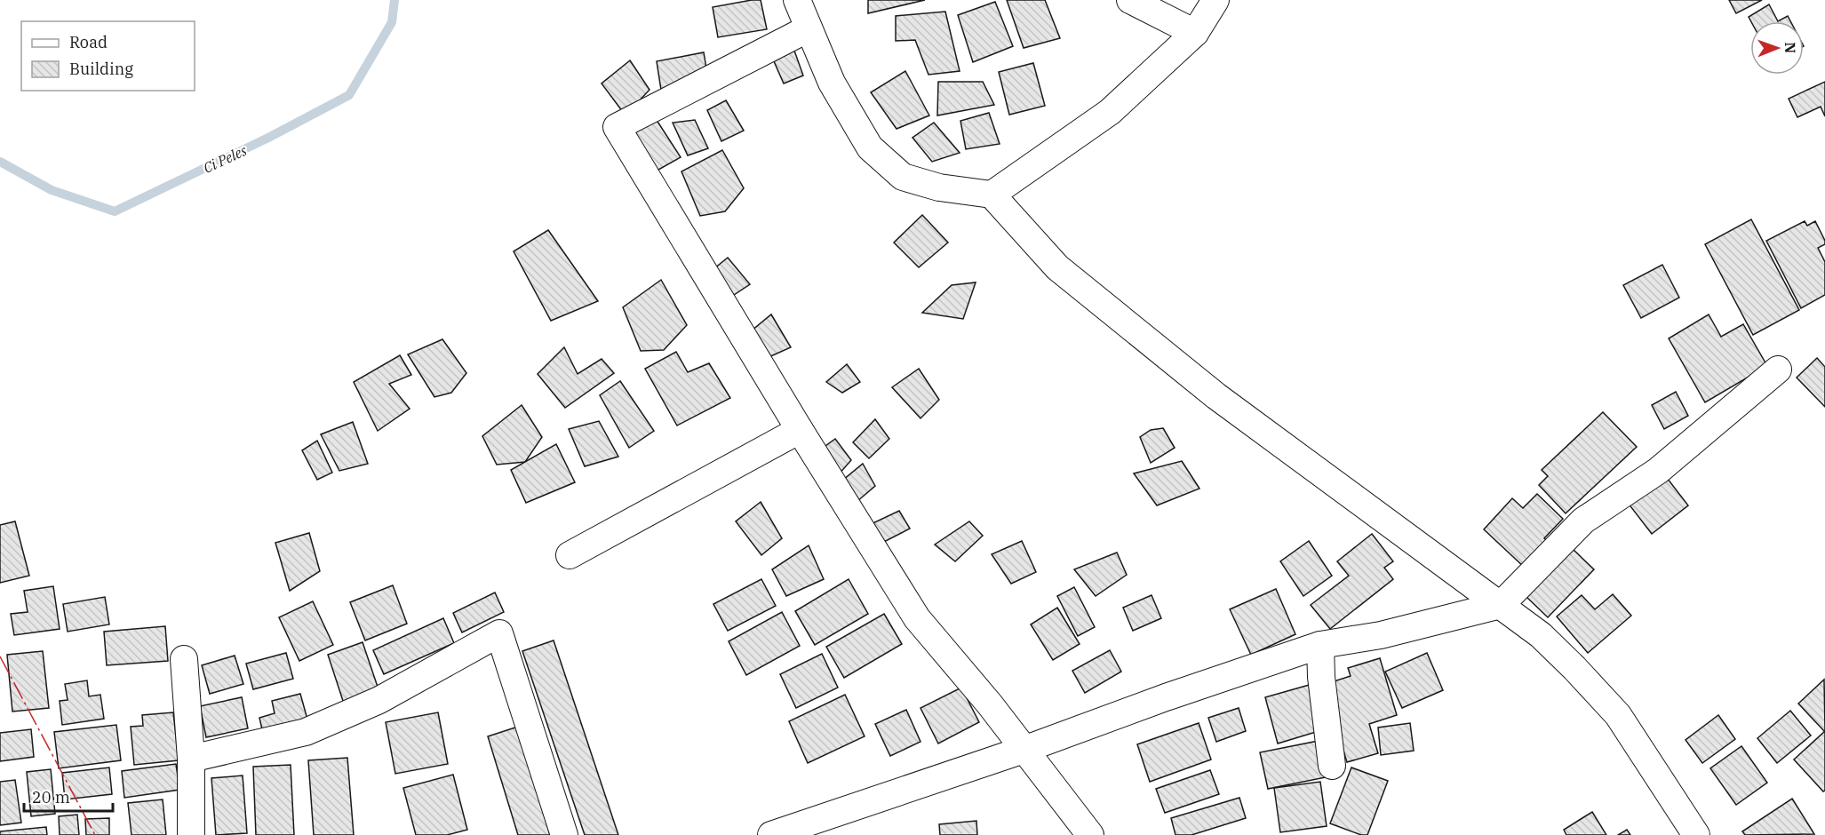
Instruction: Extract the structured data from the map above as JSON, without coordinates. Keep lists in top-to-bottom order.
{
  "water": ["Ci Peles"],
  "legend": ["Road", "Building"],
  "scale_bar": "20 m",
  "north": "right"
}
